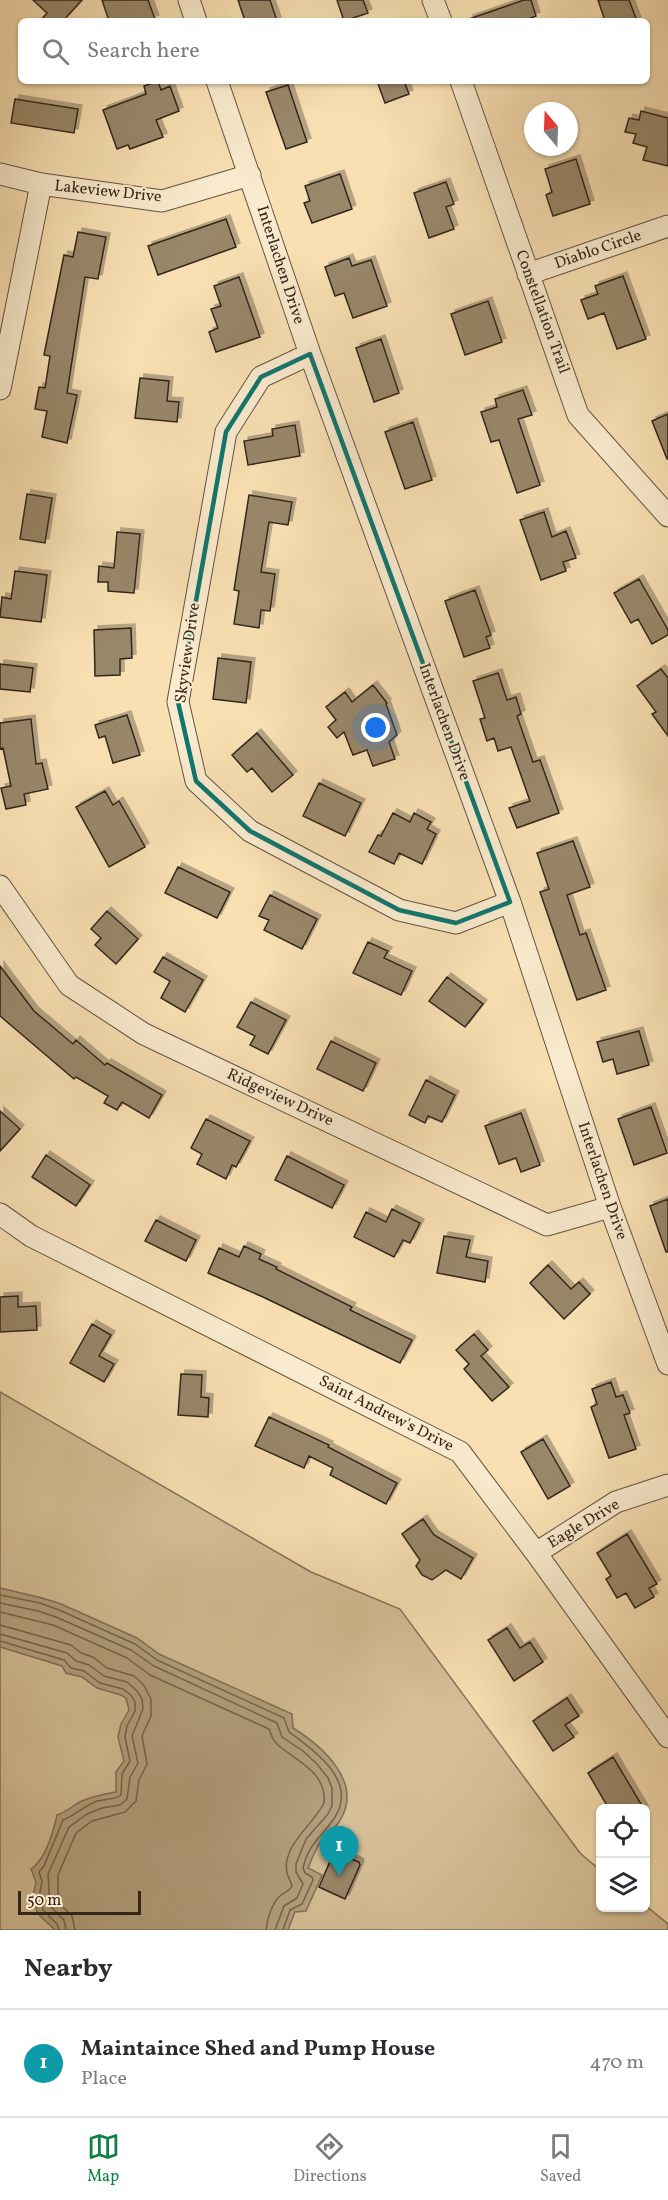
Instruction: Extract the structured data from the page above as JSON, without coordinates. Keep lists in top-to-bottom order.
{
  "streets": {
    "street": [
      "Lakeview Drive",
      "Diablo Circle",
      "Interlachen Drive",
      "Constellation Trail",
      "Skyview Drive",
      "Ridgeview Drive",
      "Saint Andrew's Drive",
      "Eagle Drive"
    ]
  },
  "crossings": [
    ["Lakeview Drive", "Interlachen Drive"],
    ["Diablo Circle", "Constellation Trail"],
    ["Interlachen Drive", "Skyview Drive"],
    ["Interlachen Drive", "Ridgeview Drive"],
    ["Saint Andrew's Drive", "Eagle Drive"]
  ],
  "scale_bar": "50 m",
  "north": "top",
  "page": {
    "search": "Search here",
    "pins": "1",
    "scale": "50 m",
    "heading": "Nearby",
    "list": [
      {
        "mark": "1",
        "name": "Maintaince Shed and Pump House",
        "note": "Place",
        "value": "470 m"
      }
    ],
    "nav": ["Map", "Directions", "Saved"]
  }
}
